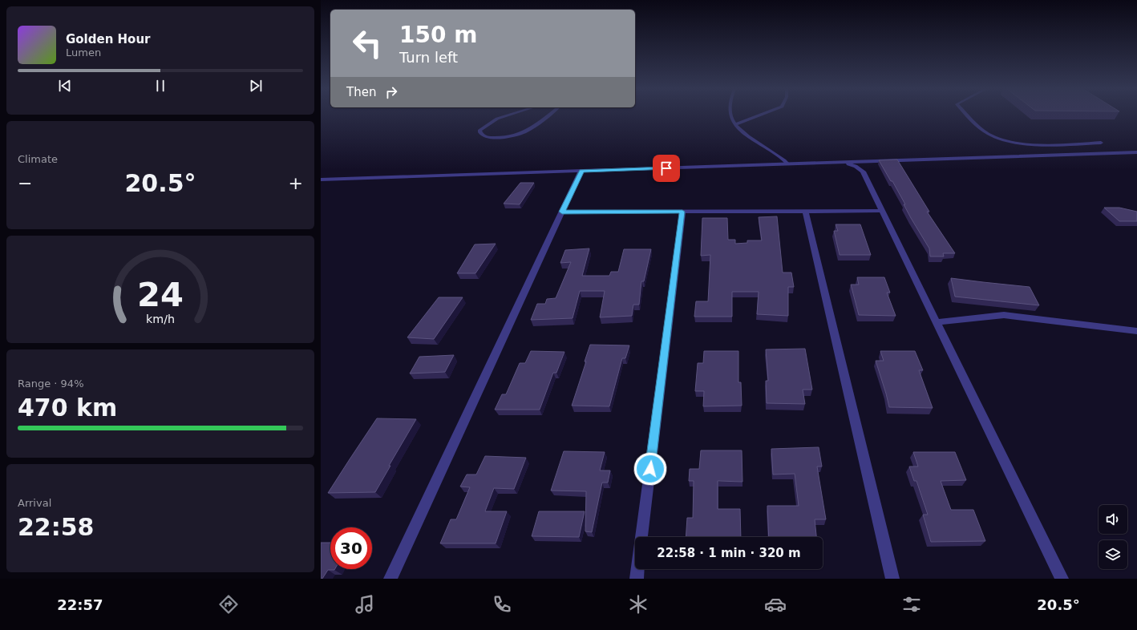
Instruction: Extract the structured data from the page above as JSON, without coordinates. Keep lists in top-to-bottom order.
{
  "page": {
    "turn": ["150 m", "Turn left"],
    "song": ["Golden Hour", "Lumen"],
    "then": "Then",
    "tile": [
      "Climate",
      ["Range · 94%", "470 km"],
      ["Arrival", "22:58"]
    ],
    "heat": ["−", "20.5°", "+"],
    "limit": "30",
    "trip": "22:58 · 1 min · 320 m",
    "tabs": ["22:57", "20.5°"],
    "gauge": ["24", "km/h"]
  }
}
